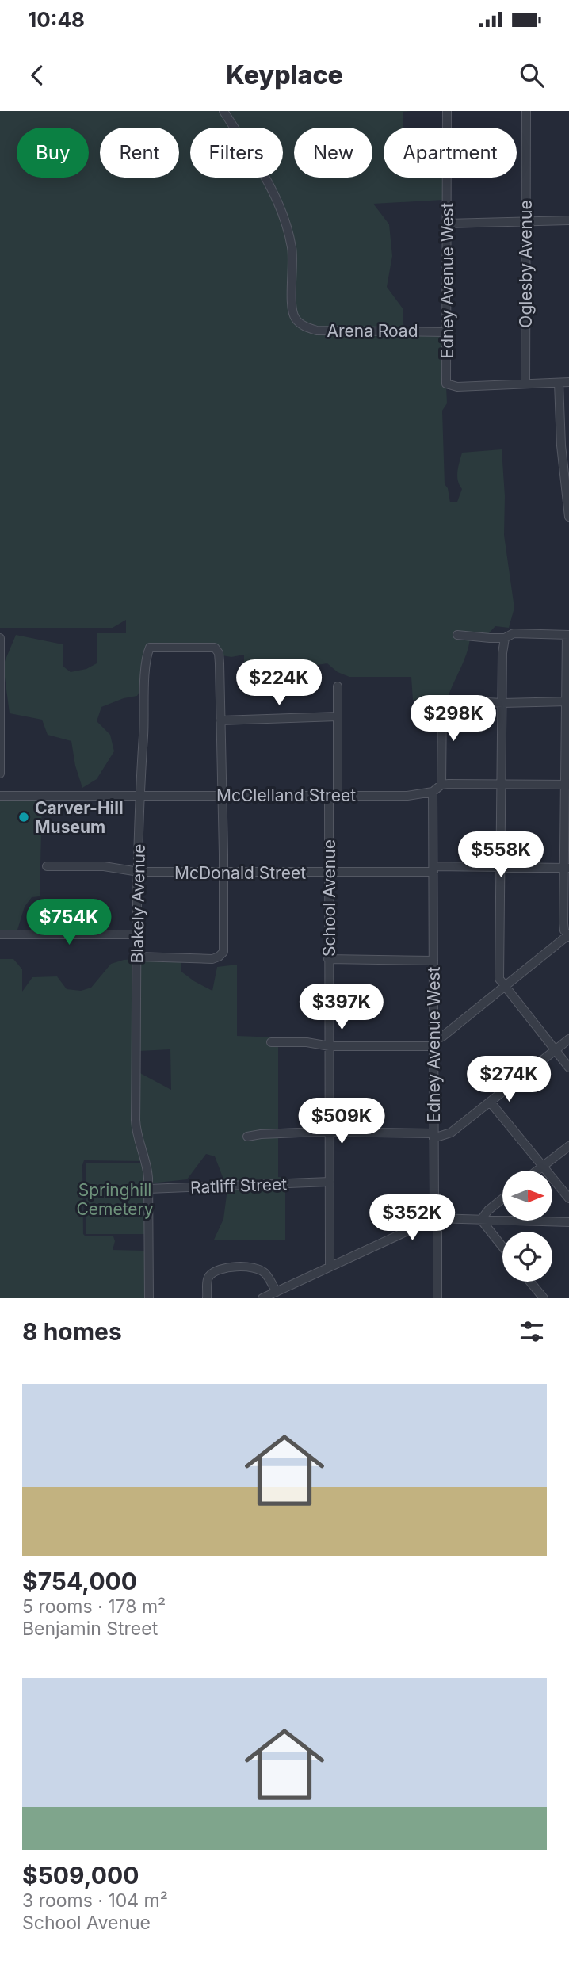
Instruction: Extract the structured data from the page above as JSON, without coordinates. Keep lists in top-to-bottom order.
{
  "streets": {
    "street": [
      "Oglesby Avenue",
      "Edney Avenue West",
      "Arena Road",
      "McClelland Street",
      "McDonald Street",
      "School Avenue",
      "Blakely Avenue",
      "Ratliff Street"
    ]
  },
  "crossings": [
    ["Oglesby Avenue", "Edney Avenue West"],
    ["Edney Avenue West", "Arena Road"],
    ["Edney Avenue West", "McClelland Street"],
    ["Edney Avenue West", "McDonald Street"],
    ["McClelland Street", "School Avenue"],
    ["McClelland Street", "Blakely Avenue"],
    ["McDonald Street", "School Avenue"],
    ["McDonald Street", "Blakely Avenue"],
    ["School Avenue", "Ratliff Street"],
    ["Blakely Avenue", "Ratliff Street"]
  ],
  "parks": ["Springhill Cemetery"],
  "places": ["Carver-Hill Museum"],
  "north": "right",
  "page": {
    "status": "10:48",
    "header": "Keyplace",
    "chip": [
      "Buy",
      "Rent",
      "Filters",
      "New",
      "Apartment"
    ],
    "price": [
      "$224K",
      "$298K",
      "$558K",
      "$754K",
      "$397K",
      "$274K",
      "$509K",
      "$352K"
    ],
    "heading": "8 homes",
    "list": [
      {
        "name": "$754,000",
        "note": "5 rooms · 178 m² · Benjamin Street"
      },
      {
        "name": "$509,000",
        "note": "3 rooms · 104 m² · School Avenue"
      }
    ]
  }
}
